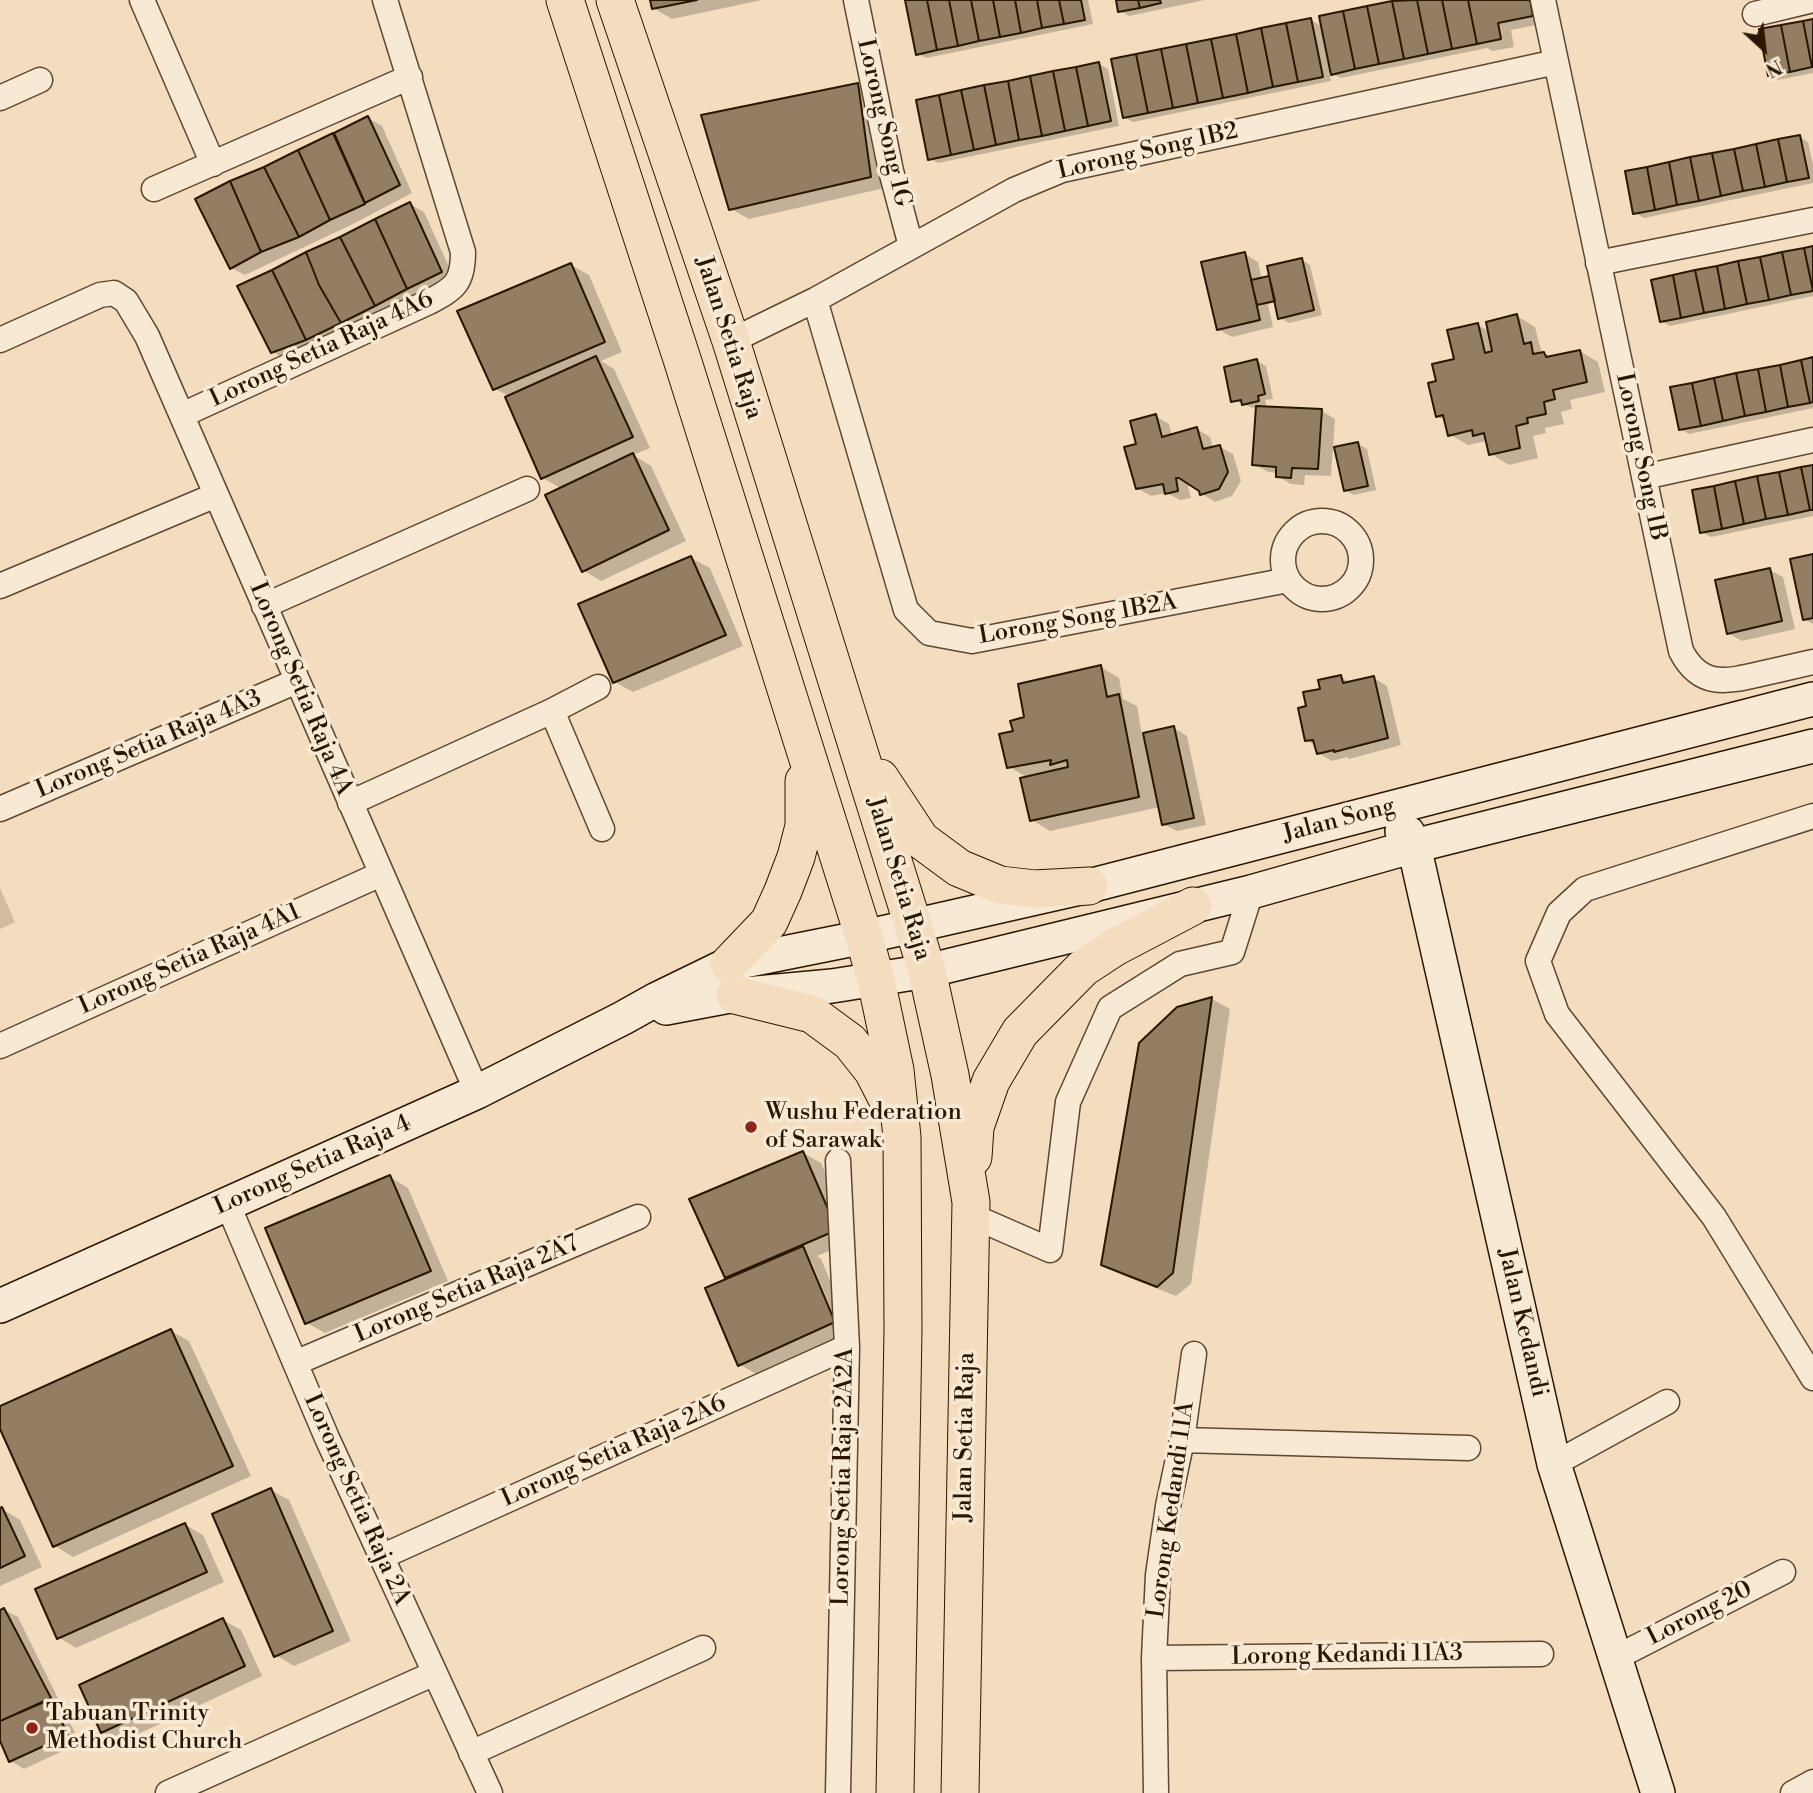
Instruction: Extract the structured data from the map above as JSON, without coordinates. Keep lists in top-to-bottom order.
{
  "streets": {
    "main road": [
      "Jalan Setia Raja",
      "Jalan Song",
      "Lorong Setia Raja 4",
      "Jalan Kedandi"
    ],
    "street": [
      "Lorong Song 1G",
      "Lorong Song 1B2",
      "Lorong Setia Raja 4A6",
      "Lorong Song 1B",
      "Lorong Song 1B2A",
      "Lorong Setia Raja 4A",
      "Lorong Setia Raja 4A3",
      "Lorong Setia Raja 4A1",
      "Lorong Setia Raja 2A7",
      "Lorong Setia Raja 2A6",
      "Lorong Setia Raja 2A2A",
      "Lorong Setia Raja 2A",
      "Lorong Kedandi 11A",
      "Lorong 20",
      "Lorong Kedandi 11A3"
    ]
  },
  "crossings": [
    ["Lorong Song 1G", "Lorong Song 1B2"],
    ["Lorong Song 1B2", "Jalan Setia Raja"],
    ["Lorong Song 1B2", "Lorong Song 1B"],
    ["Lorong Song 1B2", "Lorong Song 1B2A"],
    ["Jalan Setia Raja", "Jalan Song"],
    ["Jalan Setia Raja", "Lorong Setia Raja 4"],
    ["Lorong Setia Raja 4A6", "Lorong Setia Raja 4A"],
    ["Lorong Setia Raja 4A", "Lorong Setia Raja 4A3"],
    ["Lorong Setia Raja 4A", "Lorong Setia Raja 4A1"],
    ["Lorong Setia Raja 4A", "Lorong Setia Raja 4"],
    ["Jalan Song", "Lorong Setia Raja 4"],
    ["Jalan Song", "Jalan Kedandi"],
    ["Lorong Setia Raja 4", "Lorong Setia Raja 2A"],
    ["Lorong Setia Raja 2A7", "Lorong Setia Raja 2A"],
    ["Jalan Kedandi", "Lorong 20"],
    ["Lorong Setia Raja 2A6", "Lorong Setia Raja 2A2A"],
    ["Lorong Setia Raja 2A6", "Lorong Setia Raja 2A"],
    ["Lorong Kedandi 11A", "Lorong Kedandi 11A3"]
  ],
  "places": ["Wushu Federation of Sarawak", "Tabuan Trinity Methodist Church"],
  "north": "bottom right"
}
